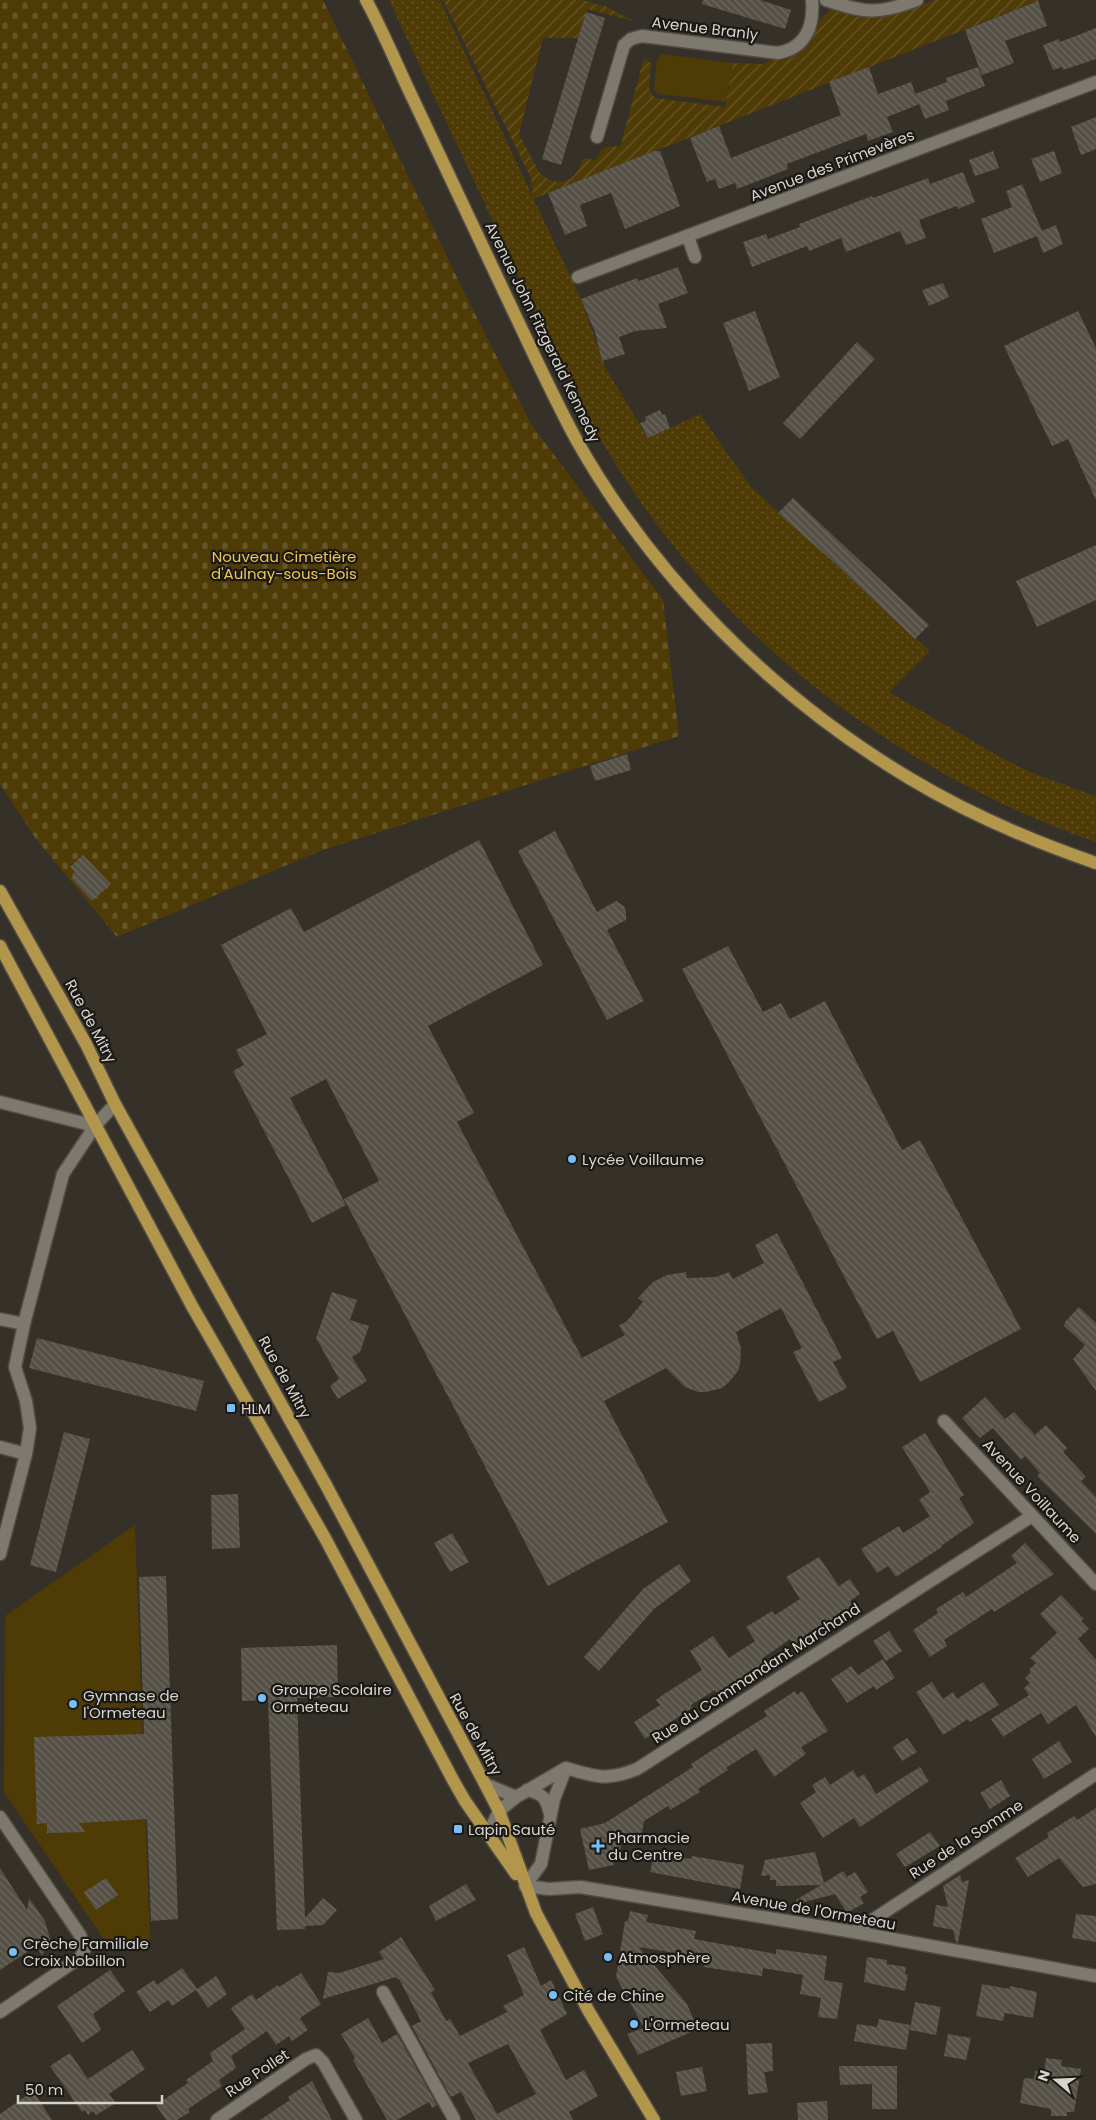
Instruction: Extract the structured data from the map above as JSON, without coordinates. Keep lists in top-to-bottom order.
{
  "streets": {
    "main road": ["Avenue John Fitzgerald Kennedy", "Rue de Mitry"],
    "street": [
      "Avenue Branly",
      "Avenue des Primevères",
      "Avenue Voillaume",
      "Rue du Commandant Marchand",
      "Rue de la Somme",
      "Avenue de l'Ormeteau",
      "Rue Pollet"
    ]
  },
  "crossings": [
    ["Rue de Mitry", "Avenue de l'Ormeteau"],
    ["Avenue Voillaume", "Rue du Commandant Marchand"],
    ["Rue de la Somme", "Avenue de l'Ormeteau"]
  ],
  "parks": ["Nouveau Cimetière d'Aulnay-sous-Bois"],
  "places": {
    "other": [
      "Lycée Voillaume",
      "Groupe Scolaire Ormeteau",
      "Gymnase de l'Ormeteau",
      "Crèche Familiale Croix Nobillon",
      "Atmosphère",
      "Cité de Chine",
      "L'Ormeteau"
    ],
    "transit": ["HLM", "Lapin Sauté"],
    "health": ["Pharmacie du Centre"]
  },
  "scale_bar": "50 m",
  "north": "left"
}
